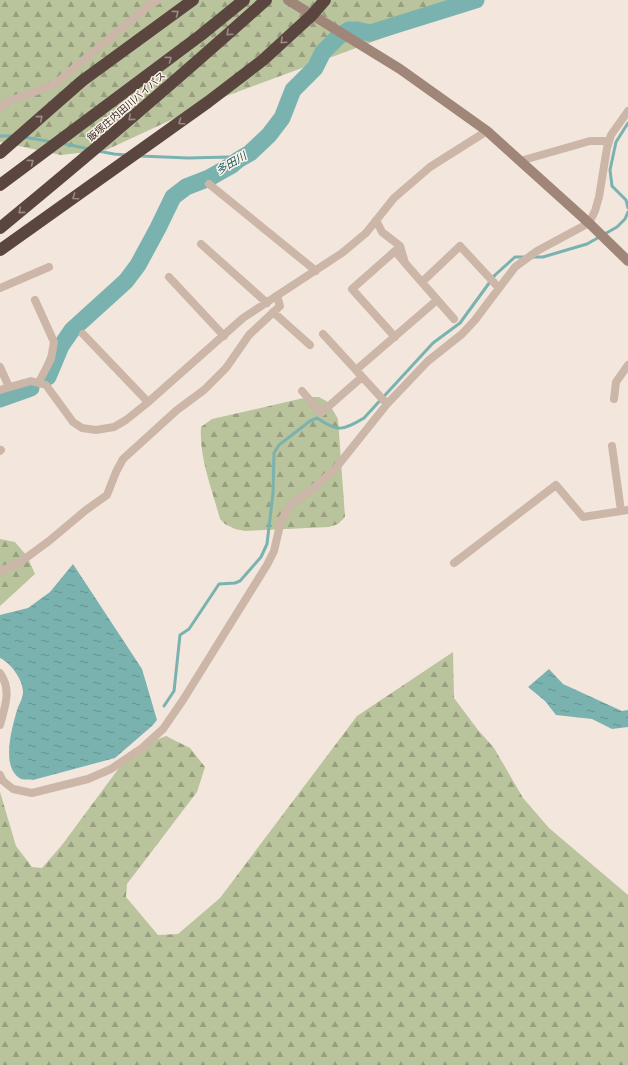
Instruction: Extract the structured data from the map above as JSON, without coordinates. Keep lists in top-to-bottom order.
{
  "streets": {
    "highway": ["飯塚庄内田川バイパス"]
  },
  "water": ["多田川"]
}
